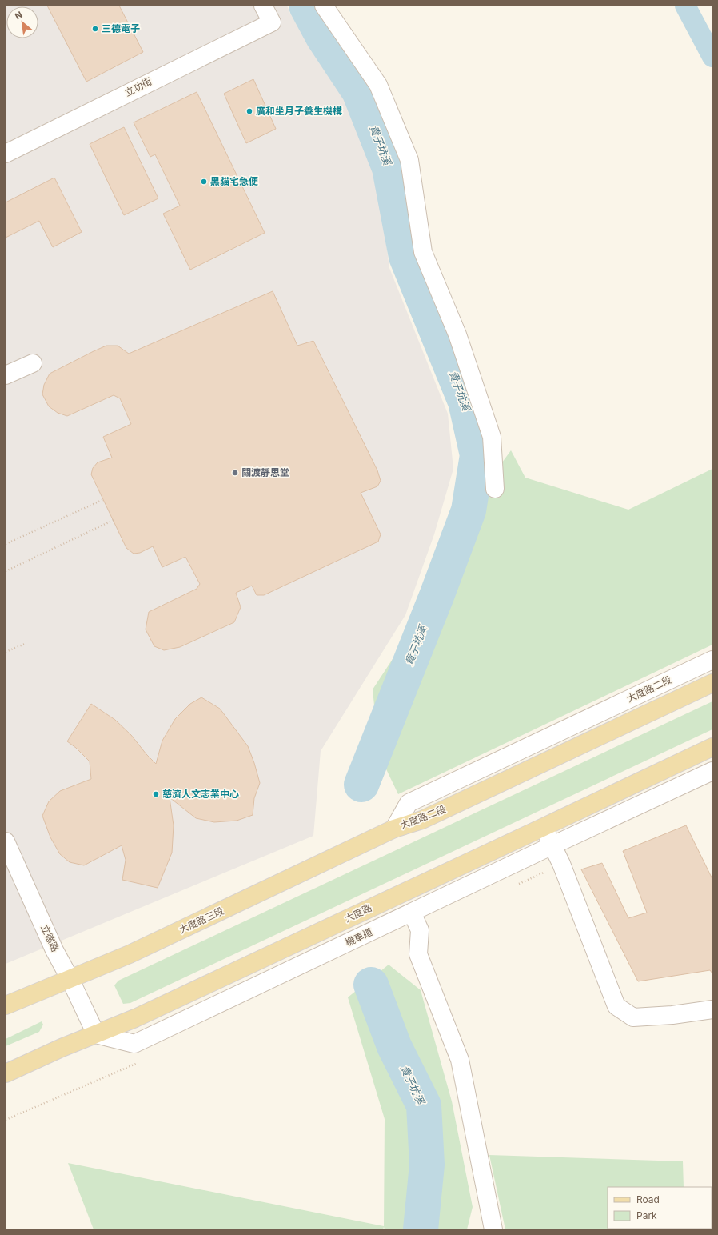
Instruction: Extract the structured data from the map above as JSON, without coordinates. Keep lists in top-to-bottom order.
{
  "streets": {
    "main road": ["大度路二段", "大度路", "大度路三段"],
    "street": ["立功街", "機車道", "立德路"]
  },
  "crossings": [
    ["大度路二段", "大度路三段"],
    ["大度路", "機車道"],
    ["大度路", "立德路"],
    ["大度路三段", "立德路"],
    ["機車道", "立德路"]
  ],
  "water": ["貴子坑溪"],
  "places": [
    "三德電子",
    "廣和坐月子養生機構",
    "黑貓宅急便",
    "關渡靜思堂",
    "慈濟人文志業中心"
  ],
  "legend": ["Road", "Park"],
  "north": "top left"
}
